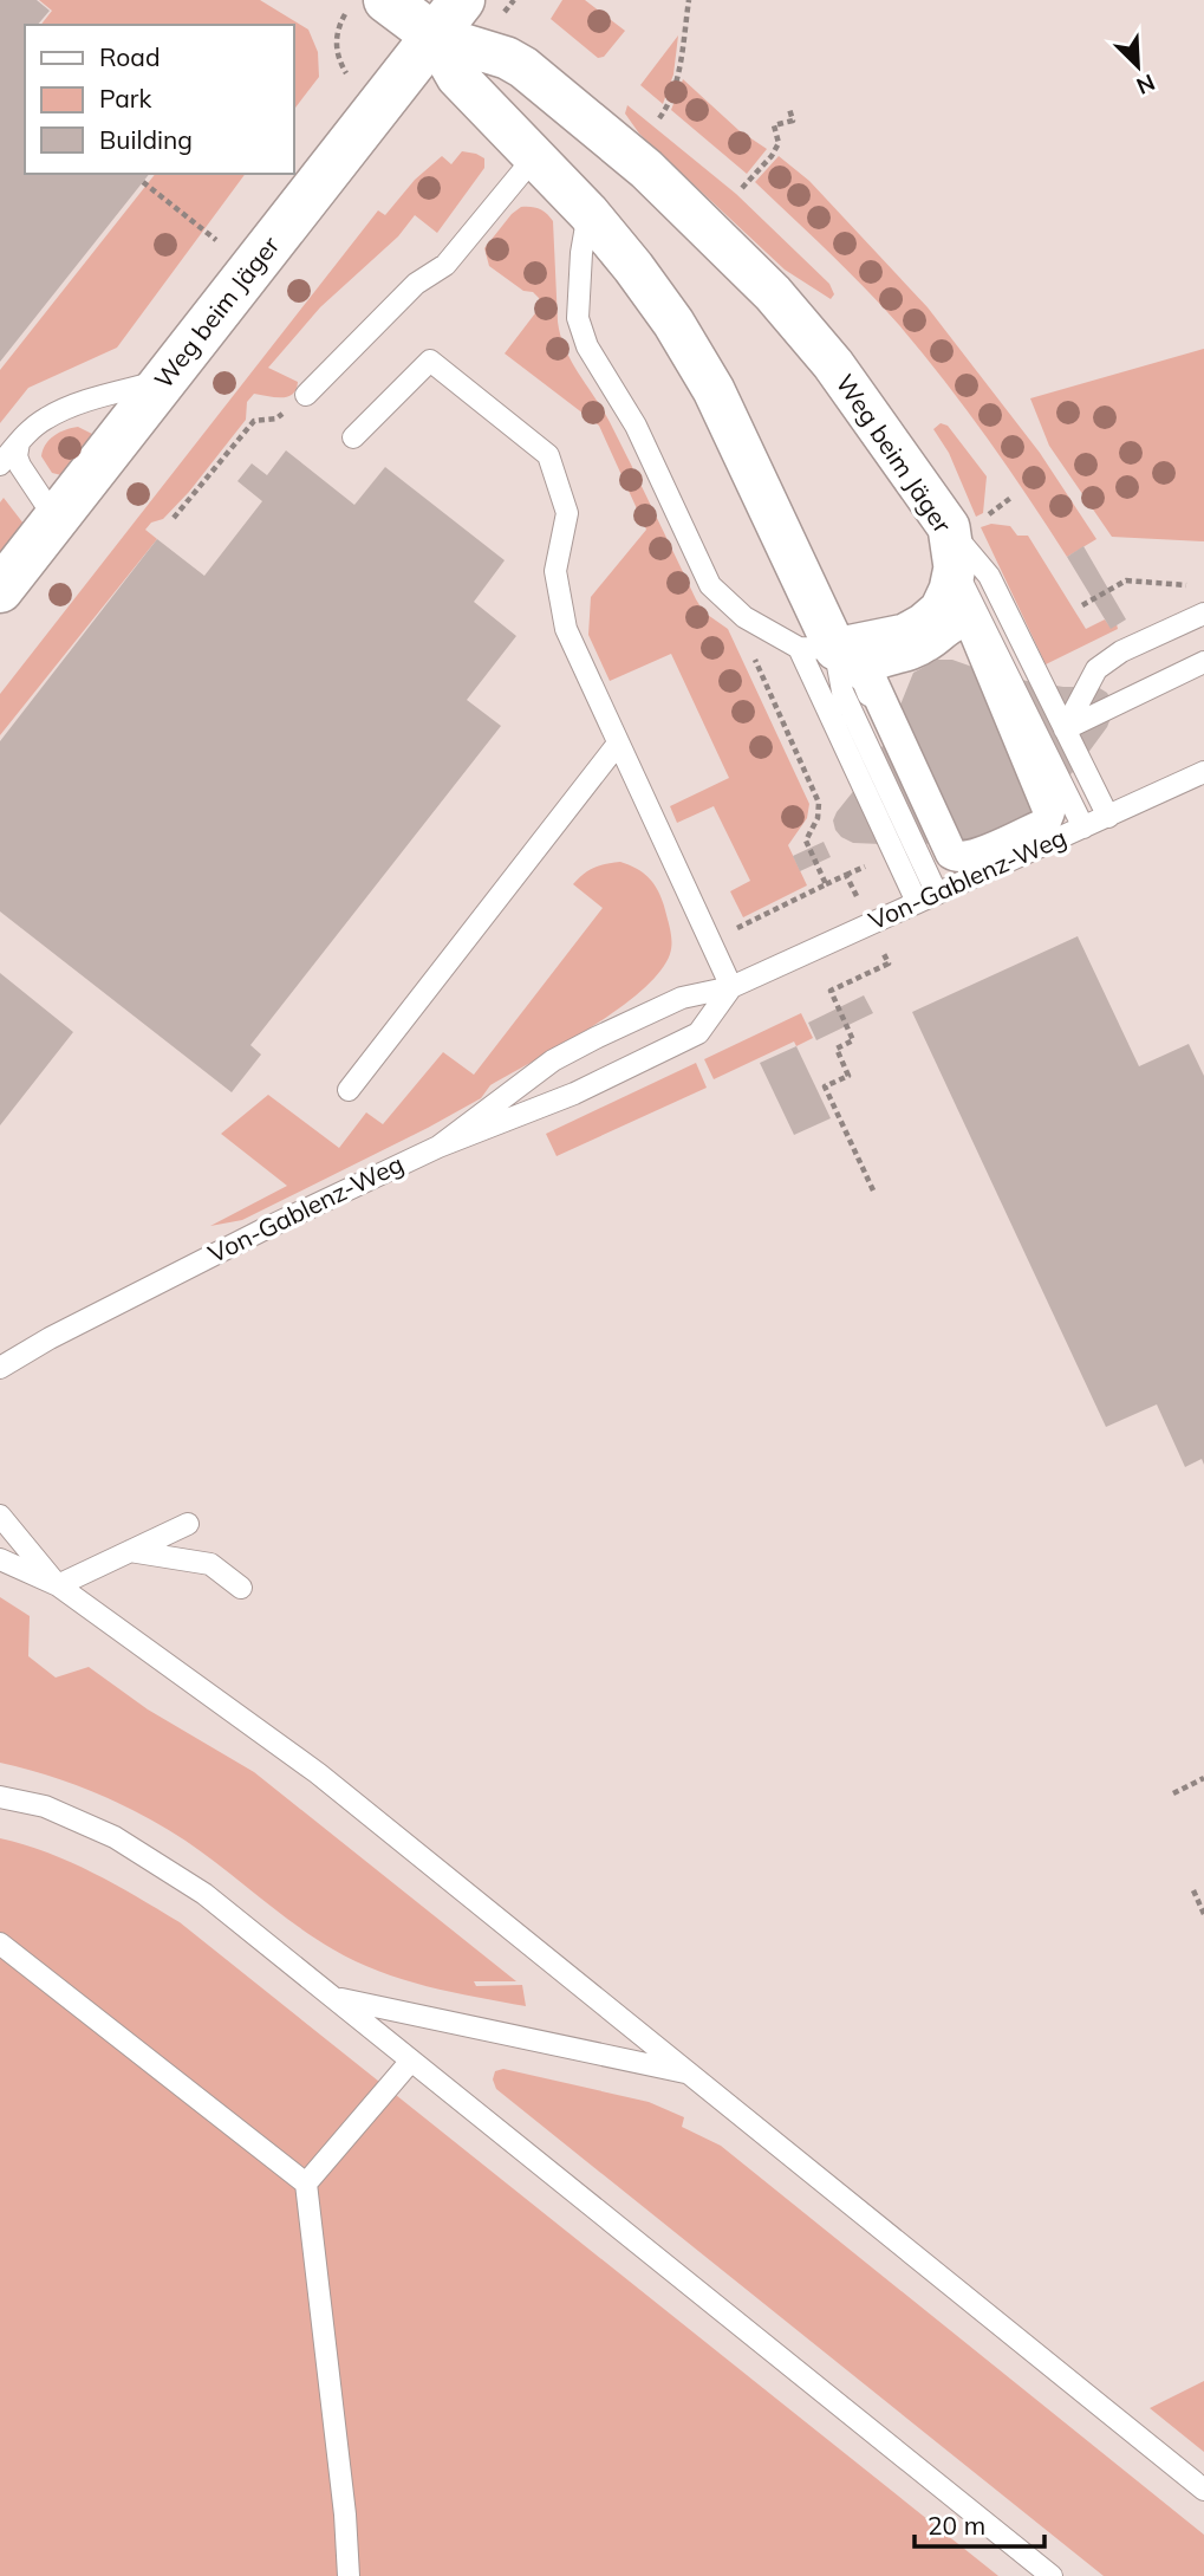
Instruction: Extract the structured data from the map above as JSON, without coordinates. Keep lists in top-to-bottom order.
{
  "streets": {
    "street": ["Weg beim Jäger"],
    "lane": ["Von-Gablenz-Weg"]
  },
  "legend": ["Road", "Park", "Building"],
  "scale_bar": "20 m",
  "north": "bottom right"
}
